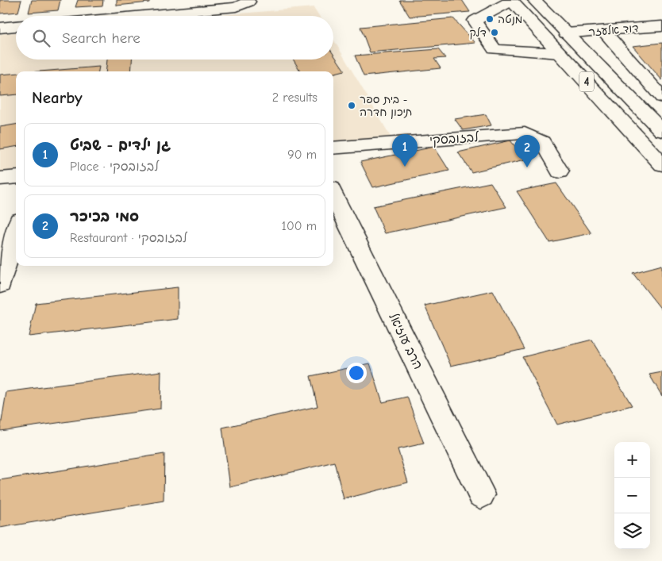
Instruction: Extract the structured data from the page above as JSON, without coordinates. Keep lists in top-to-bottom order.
{
  "streets": {
    "main road": [
      "דוד אלעזר",
      "4",
      "לבזובסקי",
      "הרב עוזיאל"
    ]
  },
  "crossings": [
    ["דוד אלעזר", "4"]
  ],
  "places": ["מנטה", "דלק", "בית ספר - תיכון חדרה"],
  "page": {
    "search": "Search here",
    "heading": ["Nearby", "2 results"],
    "list": [
      {
        "mark": "1",
        "name": "גן ילדים - שביט",
        "note": "Place · לבזובסקי",
        "value": "90 m"
      },
      {
        "mark": "2",
        "name": "סמי בכיכר",
        "note": "Restaurant · לבזובסקי",
        "value": "100 m"
      }
    ],
    "pins": ["1", "2"],
    "map_buttons": ["+", "−"]
  }
}
